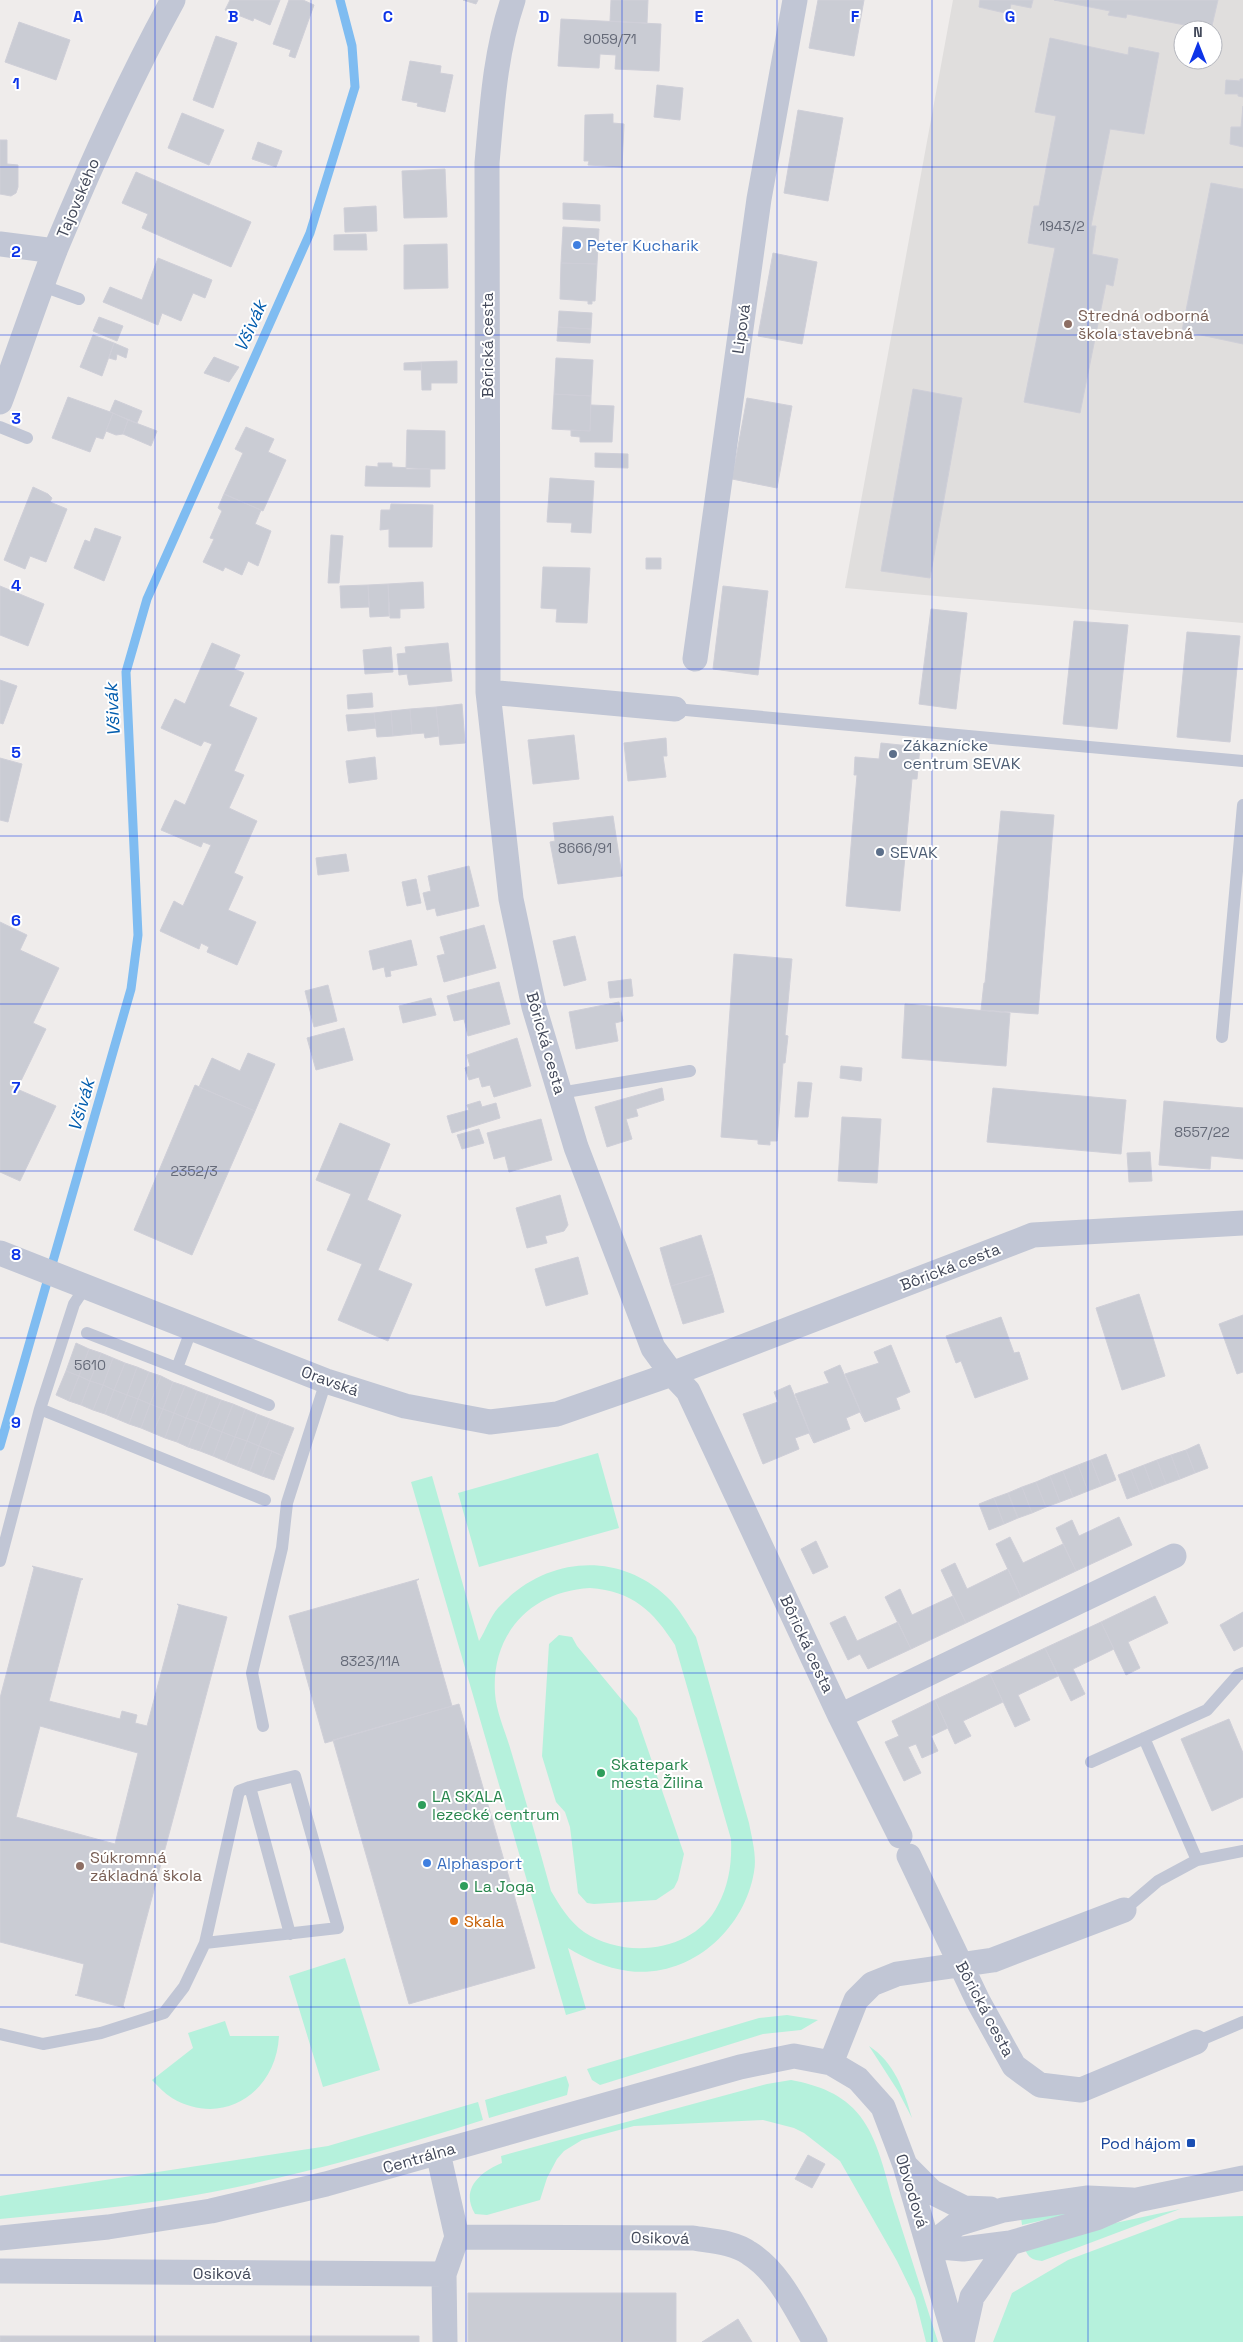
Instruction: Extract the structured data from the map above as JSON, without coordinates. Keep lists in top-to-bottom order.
{
  "streets": {
    "street": [
      "Tajovského",
      "Lipová",
      "Bôrická cesta",
      "Oravská",
      "Centrálna",
      "Obvodová",
      "Osiková"
    ]
  },
  "crossings": [
    ["Bôrická cesta", "Oravská"],
    ["Centrálna", "Obvodová"]
  ],
  "water": ["Všivák"],
  "places": {
    "other": [
      "Peter Kucharik",
      "Stredná odborná škola stavebná",
      "Zákaznícke centrum SEVAK",
      "SEVAK",
      "Skatepark mesta Žilina",
      "LA SKALA lezecké centrum",
      "Alphasport",
      "Súkromná základná škola",
      "La Joga",
      "Skala"
    ],
    "transit": ["Pod hájom"]
  },
  "house_numbers": [
    "9059/71",
    "1943/2",
    "8666/91",
    "8557/22",
    "2352/3",
    "5610",
    "8323/11A"
  ],
  "north": "top",
  "grid": {
    "columns": [
      "A",
      "B",
      "C",
      "D",
      "E",
      "F",
      "G"
    ],
    "rows": [
      "1",
      "2",
      "3",
      "4",
      "5",
      "6",
      "7",
      "8",
      "9"
    ]
  }
}
